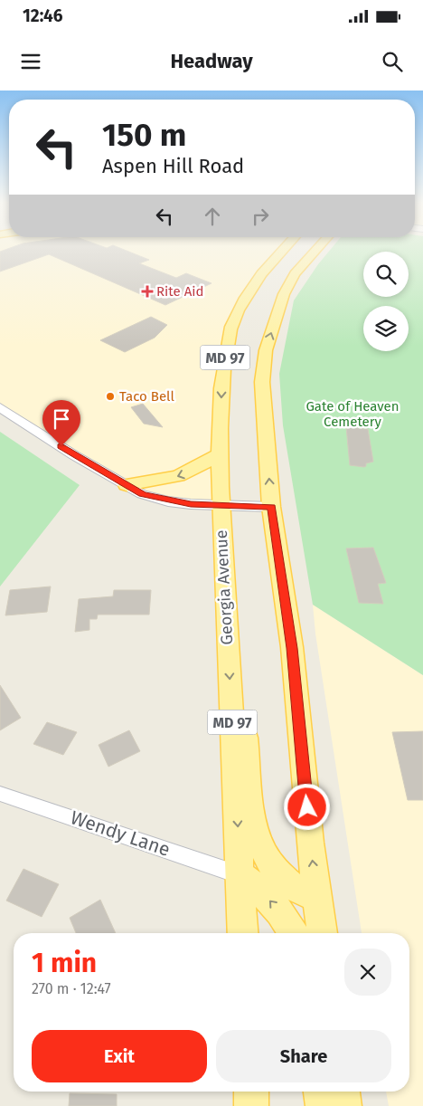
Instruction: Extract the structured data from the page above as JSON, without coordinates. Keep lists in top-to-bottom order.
{
  "streets": {
    "main road": ["MD 97", "Georgia Avenue"],
    "street": ["Wendy Lane"]
  },
  "crossings": [
    ["Georgia Avenue", "Wendy Lane"]
  ],
  "parks": ["Gate of Heaven Cemetery"],
  "places": {
    "health": ["Rite Aid"],
    "other": ["Taco Bell"]
  },
  "page": {
    "status": "12:46",
    "header": "Headway",
    "turn": ["150 m", "Aspen Hill Road"],
    "heading": ["1 min", "270 m · 12:47"],
    "buttons": ["Exit", "Share"]
  }
}
